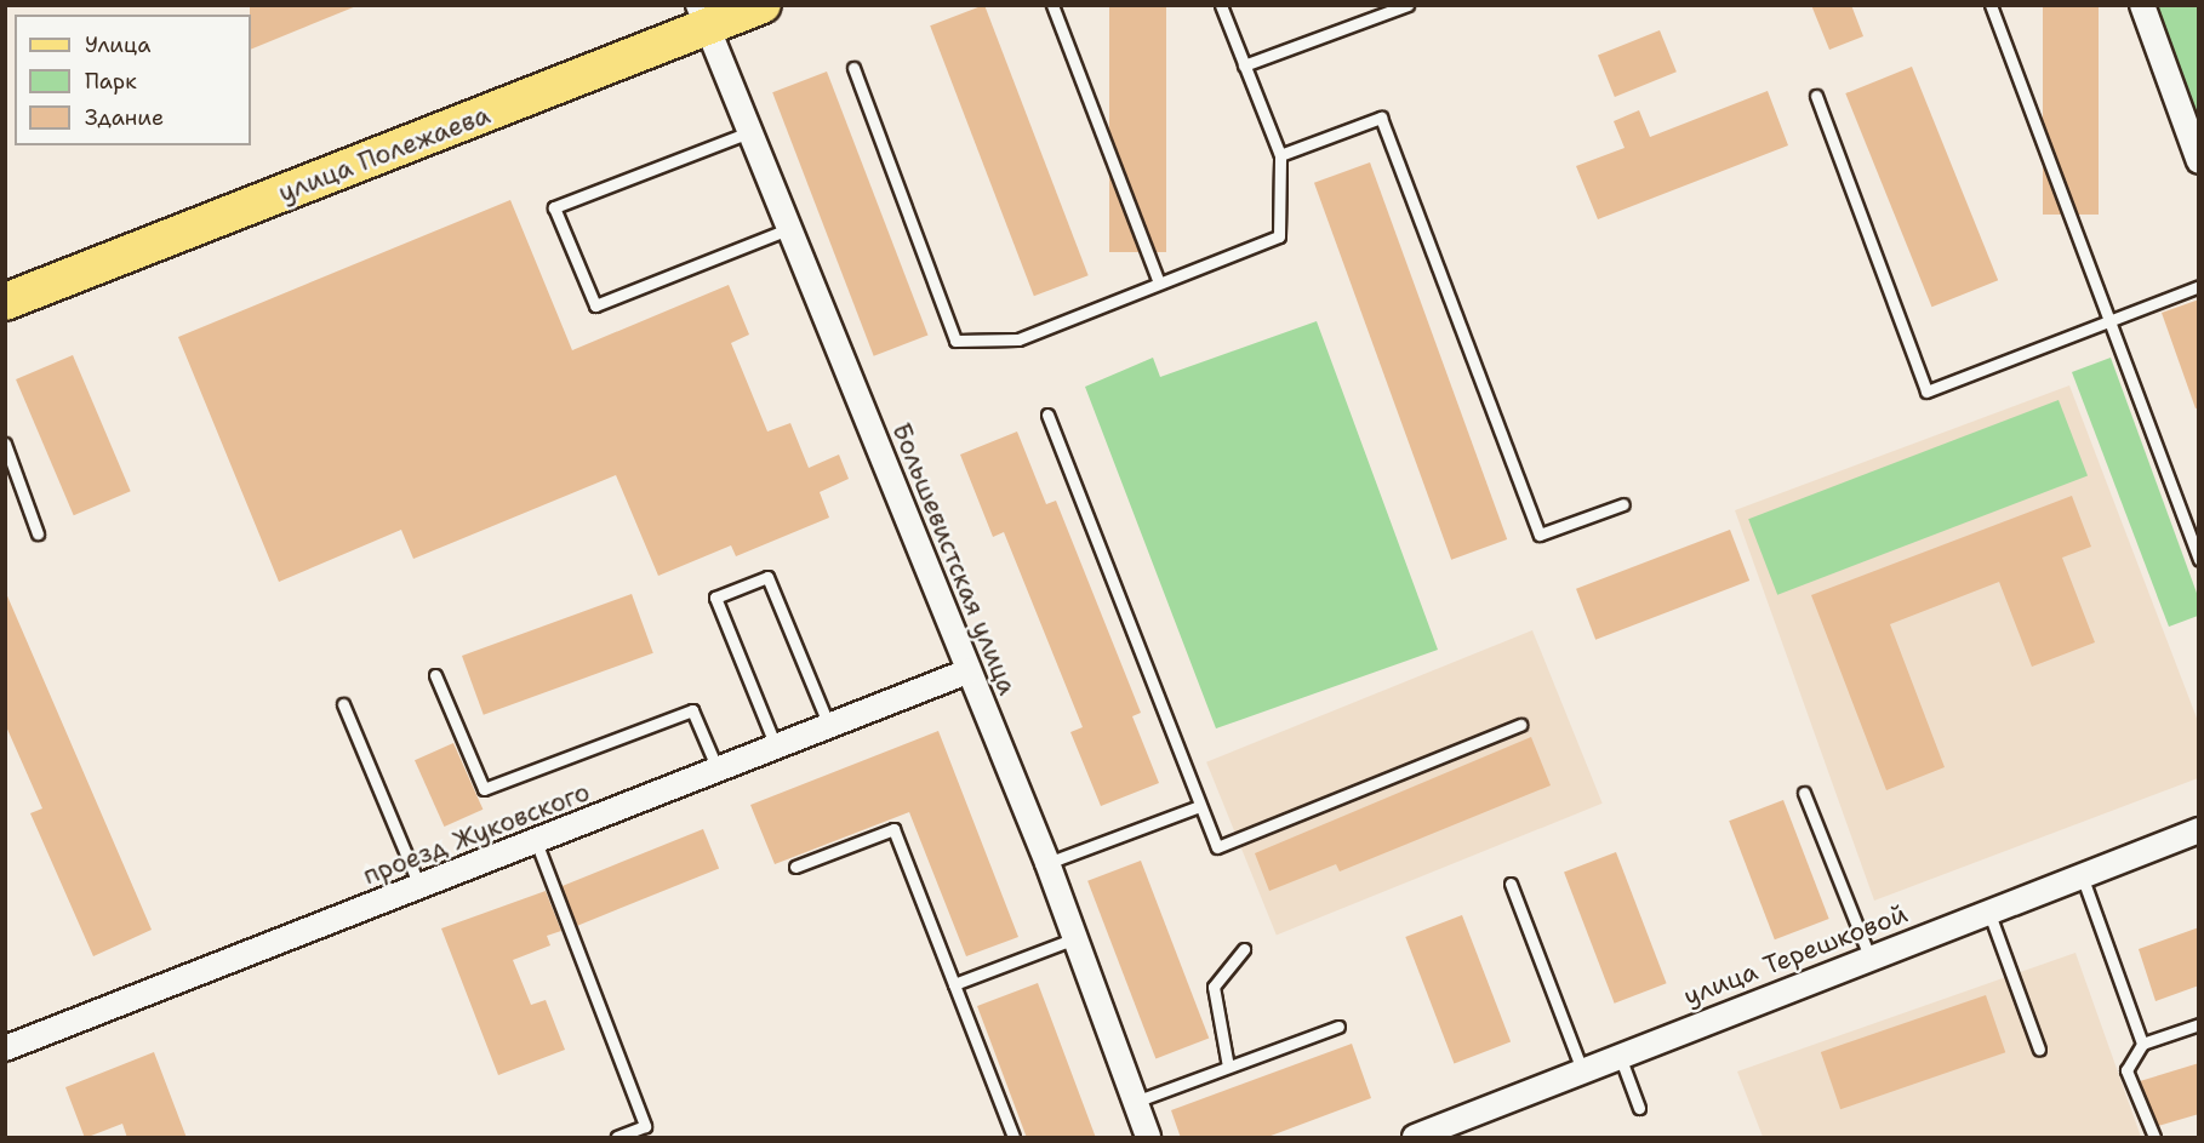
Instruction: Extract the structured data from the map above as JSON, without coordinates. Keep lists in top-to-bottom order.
{
  "streets": {
    "main road": ["улица Полежаева"],
    "street": ["Большевистская улица", "проезд Жуковского", "улица Терешковой"]
  },
  "crossings": [
    ["улица Полежаева", "Большевистская улица"],
    ["Большевистская улица", "проезд Жуковского"]
  ],
  "legend": ["Улица", "Парк", "Здание"]
}
